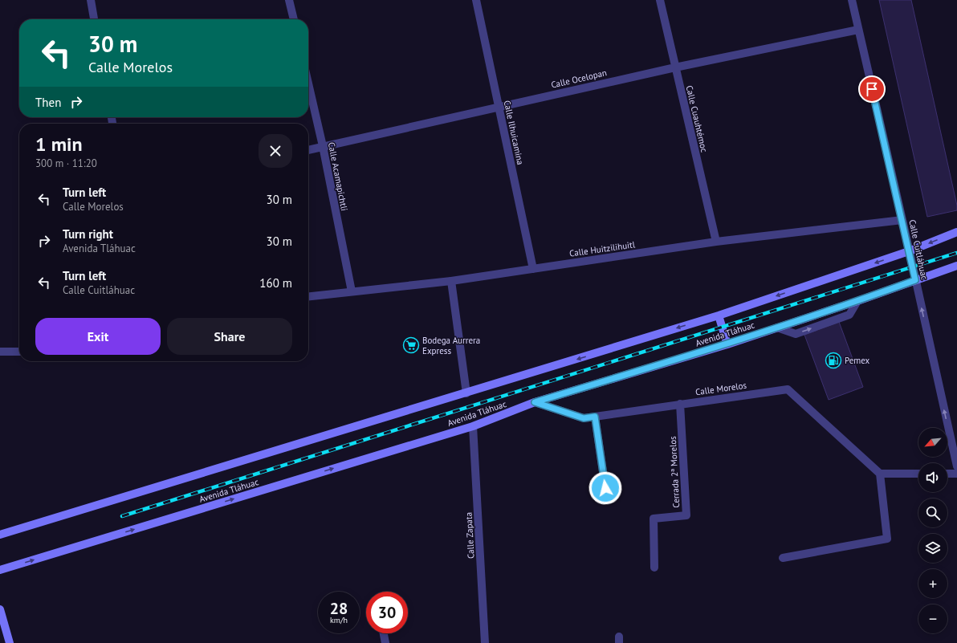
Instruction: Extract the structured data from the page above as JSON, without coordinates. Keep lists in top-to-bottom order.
{
  "streets": {
    "main road": ["Avenida Tláhuac"],
    "street": [
      "Calle Ocelopan",
      "Calle Cuauhtémoc",
      "Calle Ilhuicamina",
      "Calle Acamapichtli",
      "Calle Huitzilihuitl",
      "Calle Cuitláhuac",
      "Calle Morelos",
      "Cerrada 2ª Morelos",
      "Calle Zapata"
    ]
  },
  "crossings": [
    ["Calle Ocelopan", "Calle Cuauhtémoc"],
    ["Calle Ocelopan", "Calle Ilhuicamina"],
    ["Calle Ocelopan", "Calle Acamapichtli"],
    ["Calle Ocelopan", "Calle Cuitláhuac"],
    ["Calle Cuauhtémoc", "Calle Huitzilihuitl"],
    ["Calle Ilhuicamina", "Calle Huitzilihuitl"],
    ["Calle Acamapichtli", "Calle Huitzilihuitl"],
    ["Calle Huitzilihuitl", "Calle Cuitláhuac"],
    ["Calle Cuitláhuac", "Avenida Tláhuac"],
    ["Avenida Tláhuac", "Calle Morelos"],
    ["Avenida Tláhuac", "Calle Zapata"],
    ["Calle Morelos", "Cerrada 2ª Morelos"]
  ],
  "one_way": ["Calle Cuitláhuac"],
  "places": {
    "supermarket": ["Bodega Aurrera Express"],
    "fuel station": ["Pemex"]
  },
  "north": "bottom left",
  "page": {
    "turn": ["30 m", "Calle Morelos"],
    "then": "Then",
    "heading": ["1 min", "300 m · 11:20"],
    "list": [
      {
        "name": "Turn left",
        "note": "Calle Morelos",
        "value": "30 m"
      },
      {
        "name": "Turn right",
        "note": "Avenida Tláhuac",
        "value": "30 m"
      },
      {
        "name": "Turn left",
        "note": "Calle Cuitláhuac",
        "value": "160 m"
      }
    ],
    "buttons": ["Exit", "Share"],
    "map_buttons": ["+", "−"],
    "speed": "28 km/h",
    "limit": "30"
  }
}
